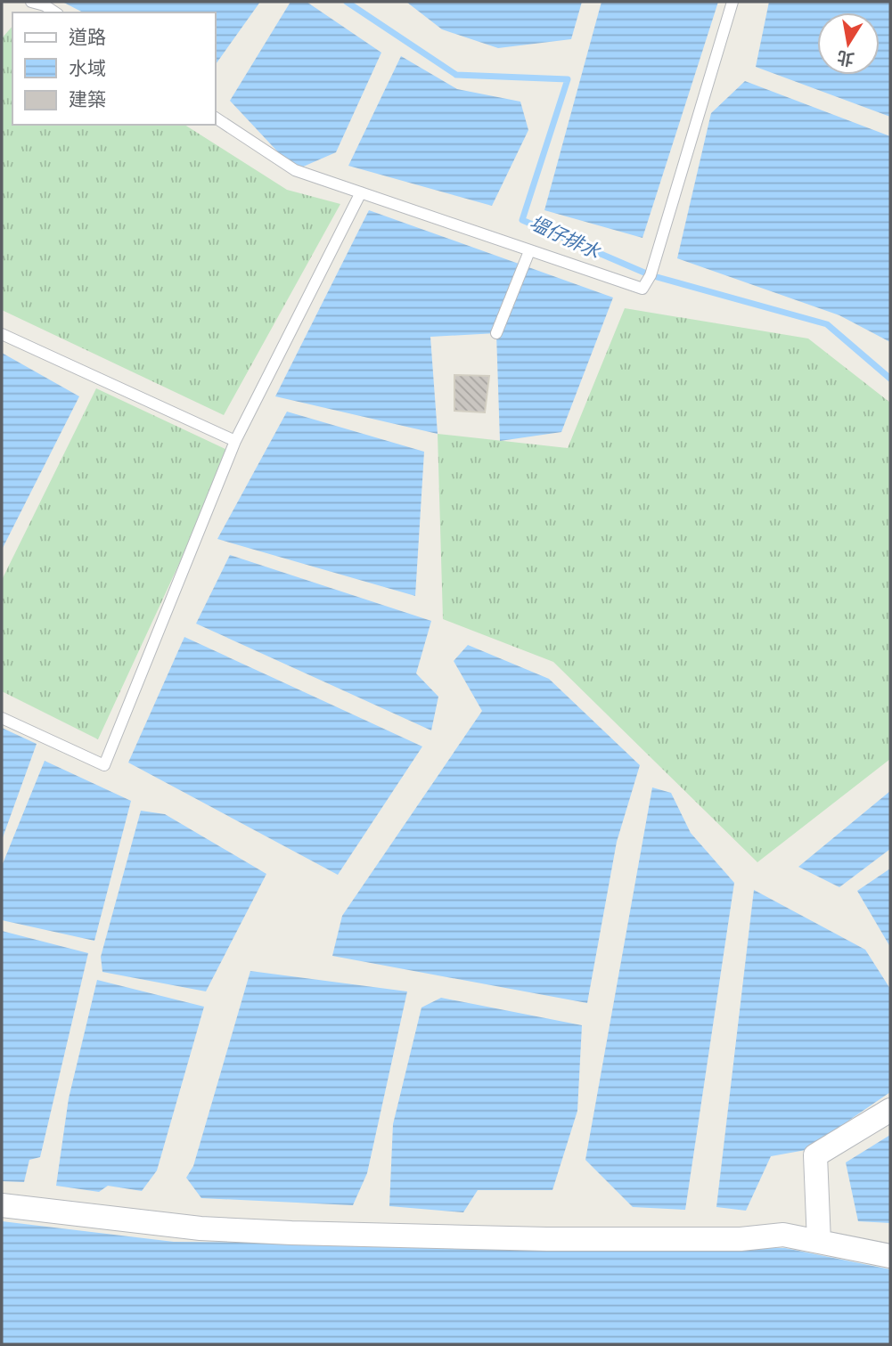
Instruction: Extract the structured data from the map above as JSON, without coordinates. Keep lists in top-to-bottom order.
{
  "water": ["塭仔排水"],
  "legend": ["道路", "水域", "建築"],
  "north": "bottom"
}
